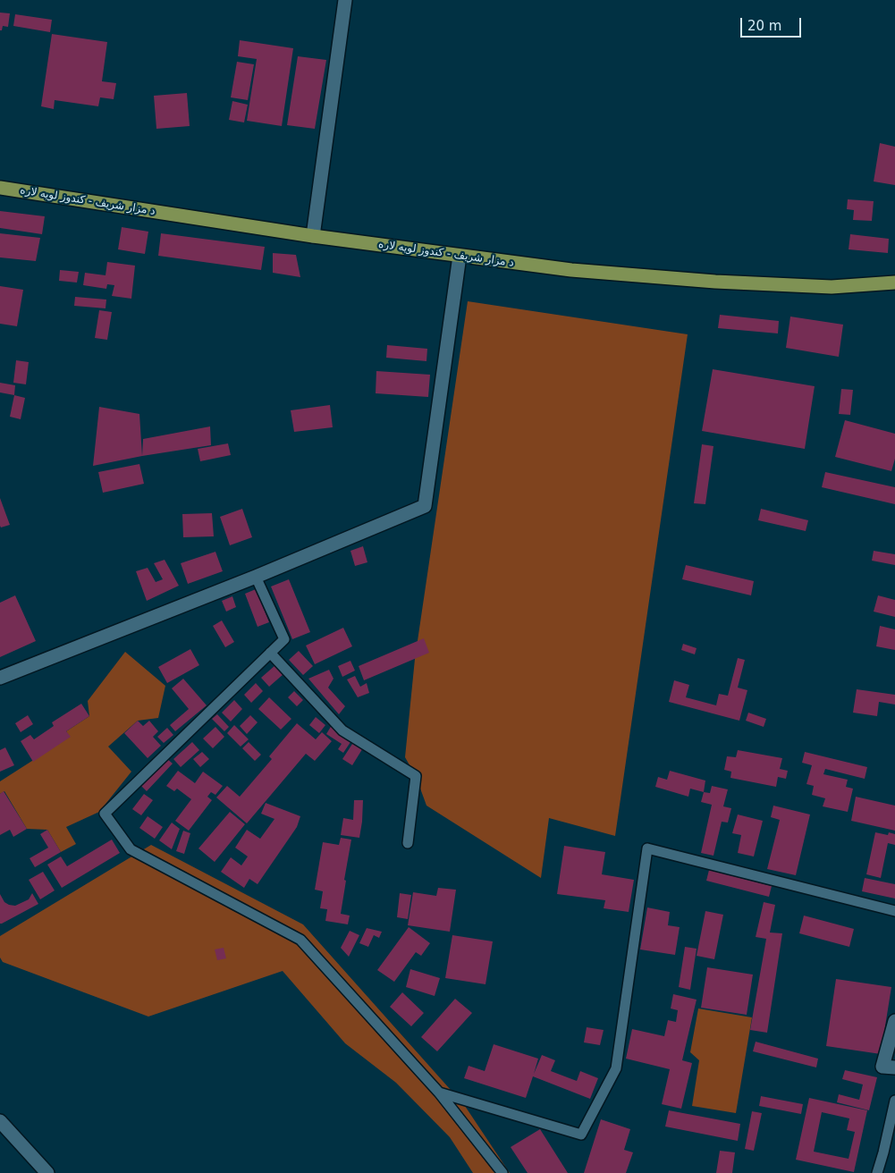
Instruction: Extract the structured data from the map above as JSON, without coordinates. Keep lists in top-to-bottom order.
{
  "streets": {
    "main road": ["د مزار شریف - کندوز لویه لاره"]
  },
  "scale_bar": "20 m"
}
